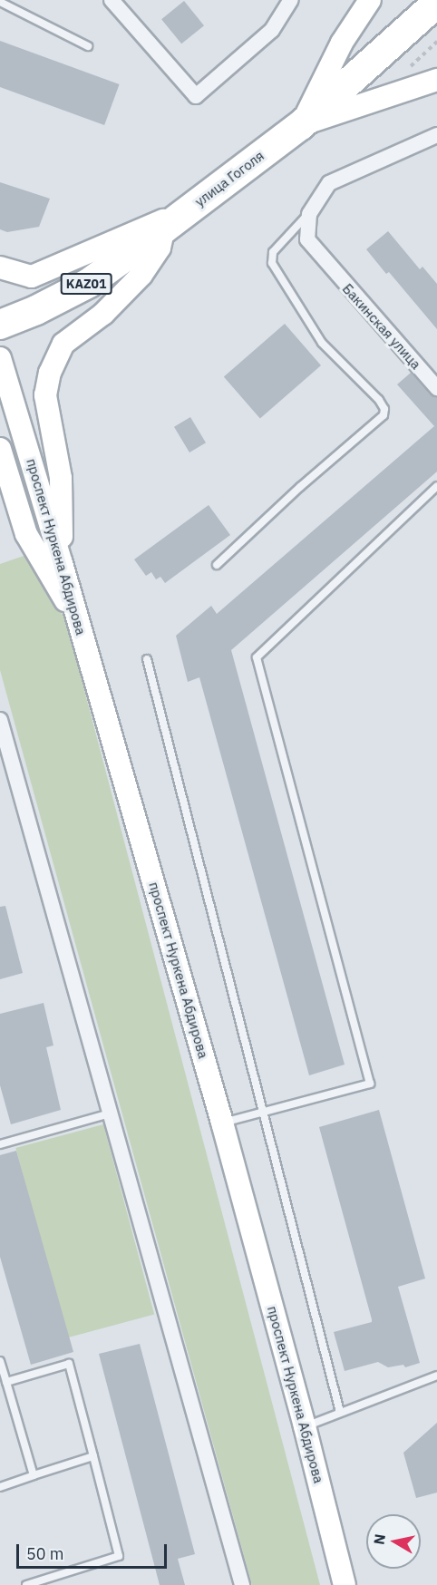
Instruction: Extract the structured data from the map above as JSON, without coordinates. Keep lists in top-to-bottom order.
{
  "streets": {
    "highway": ["улица Гоголя", "KАZ01"],
    "main road": ["проспект Нуркена Абдирова"],
    "street": ["Бакинская улица"]
  },
  "scale_bar": "50 m",
  "north": "left"
}
